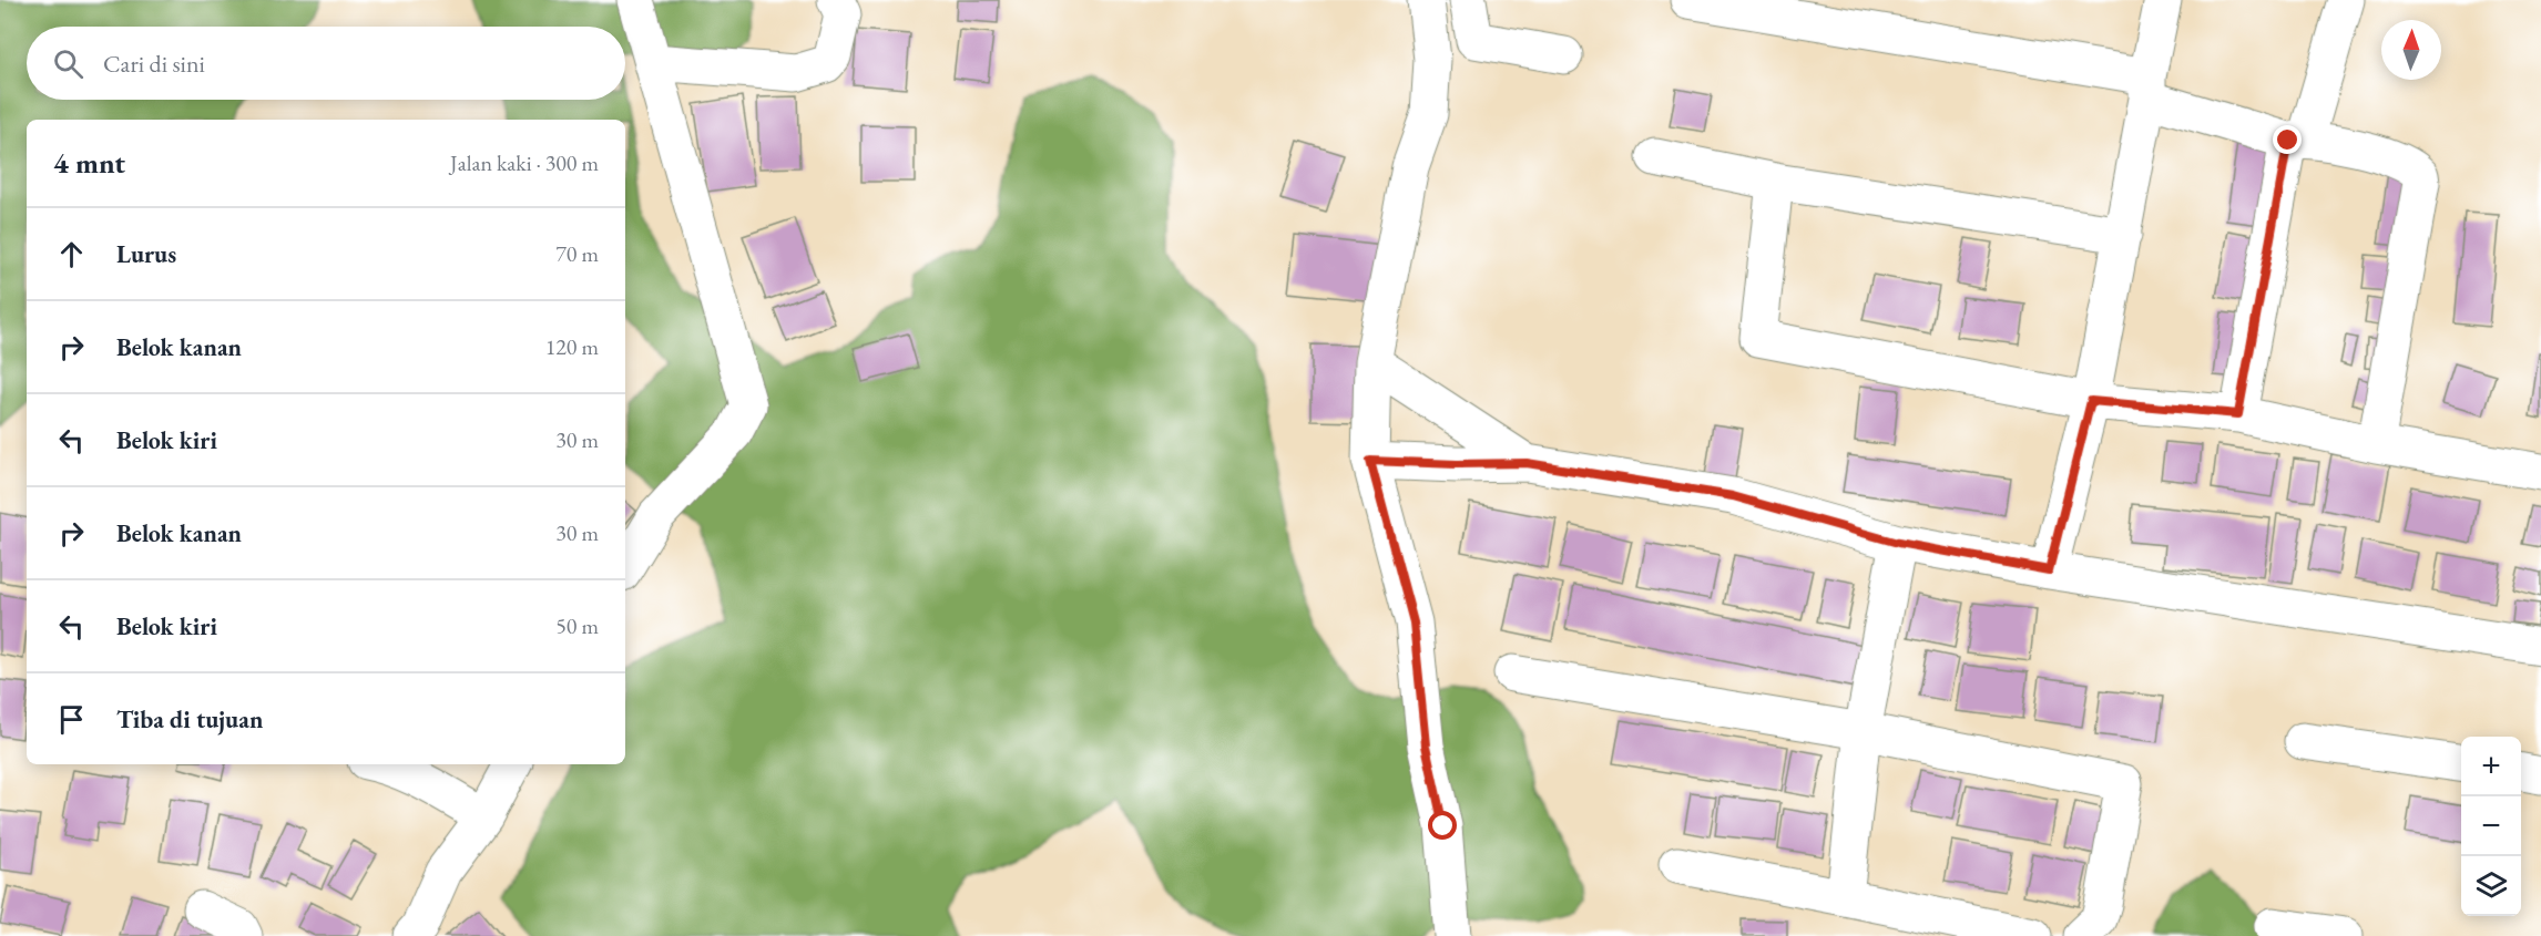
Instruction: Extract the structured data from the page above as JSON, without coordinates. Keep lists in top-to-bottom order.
{
  "north": "top",
  "page": {
    "search": "Cari di sini",
    "heading": ["4 mnt", "Jalan kaki · 300 m"],
    "list": [
      ["Lurus", "70 m"],
      ["Belok kanan", "120 m"],
      ["Belok kiri", "30 m"],
      ["Belok kanan", "30 m"],
      ["Belok kiri", "50 m"],
      "Tiba di tujuan"
    ],
    "map_buttons": ["+", "−"]
  }
}
